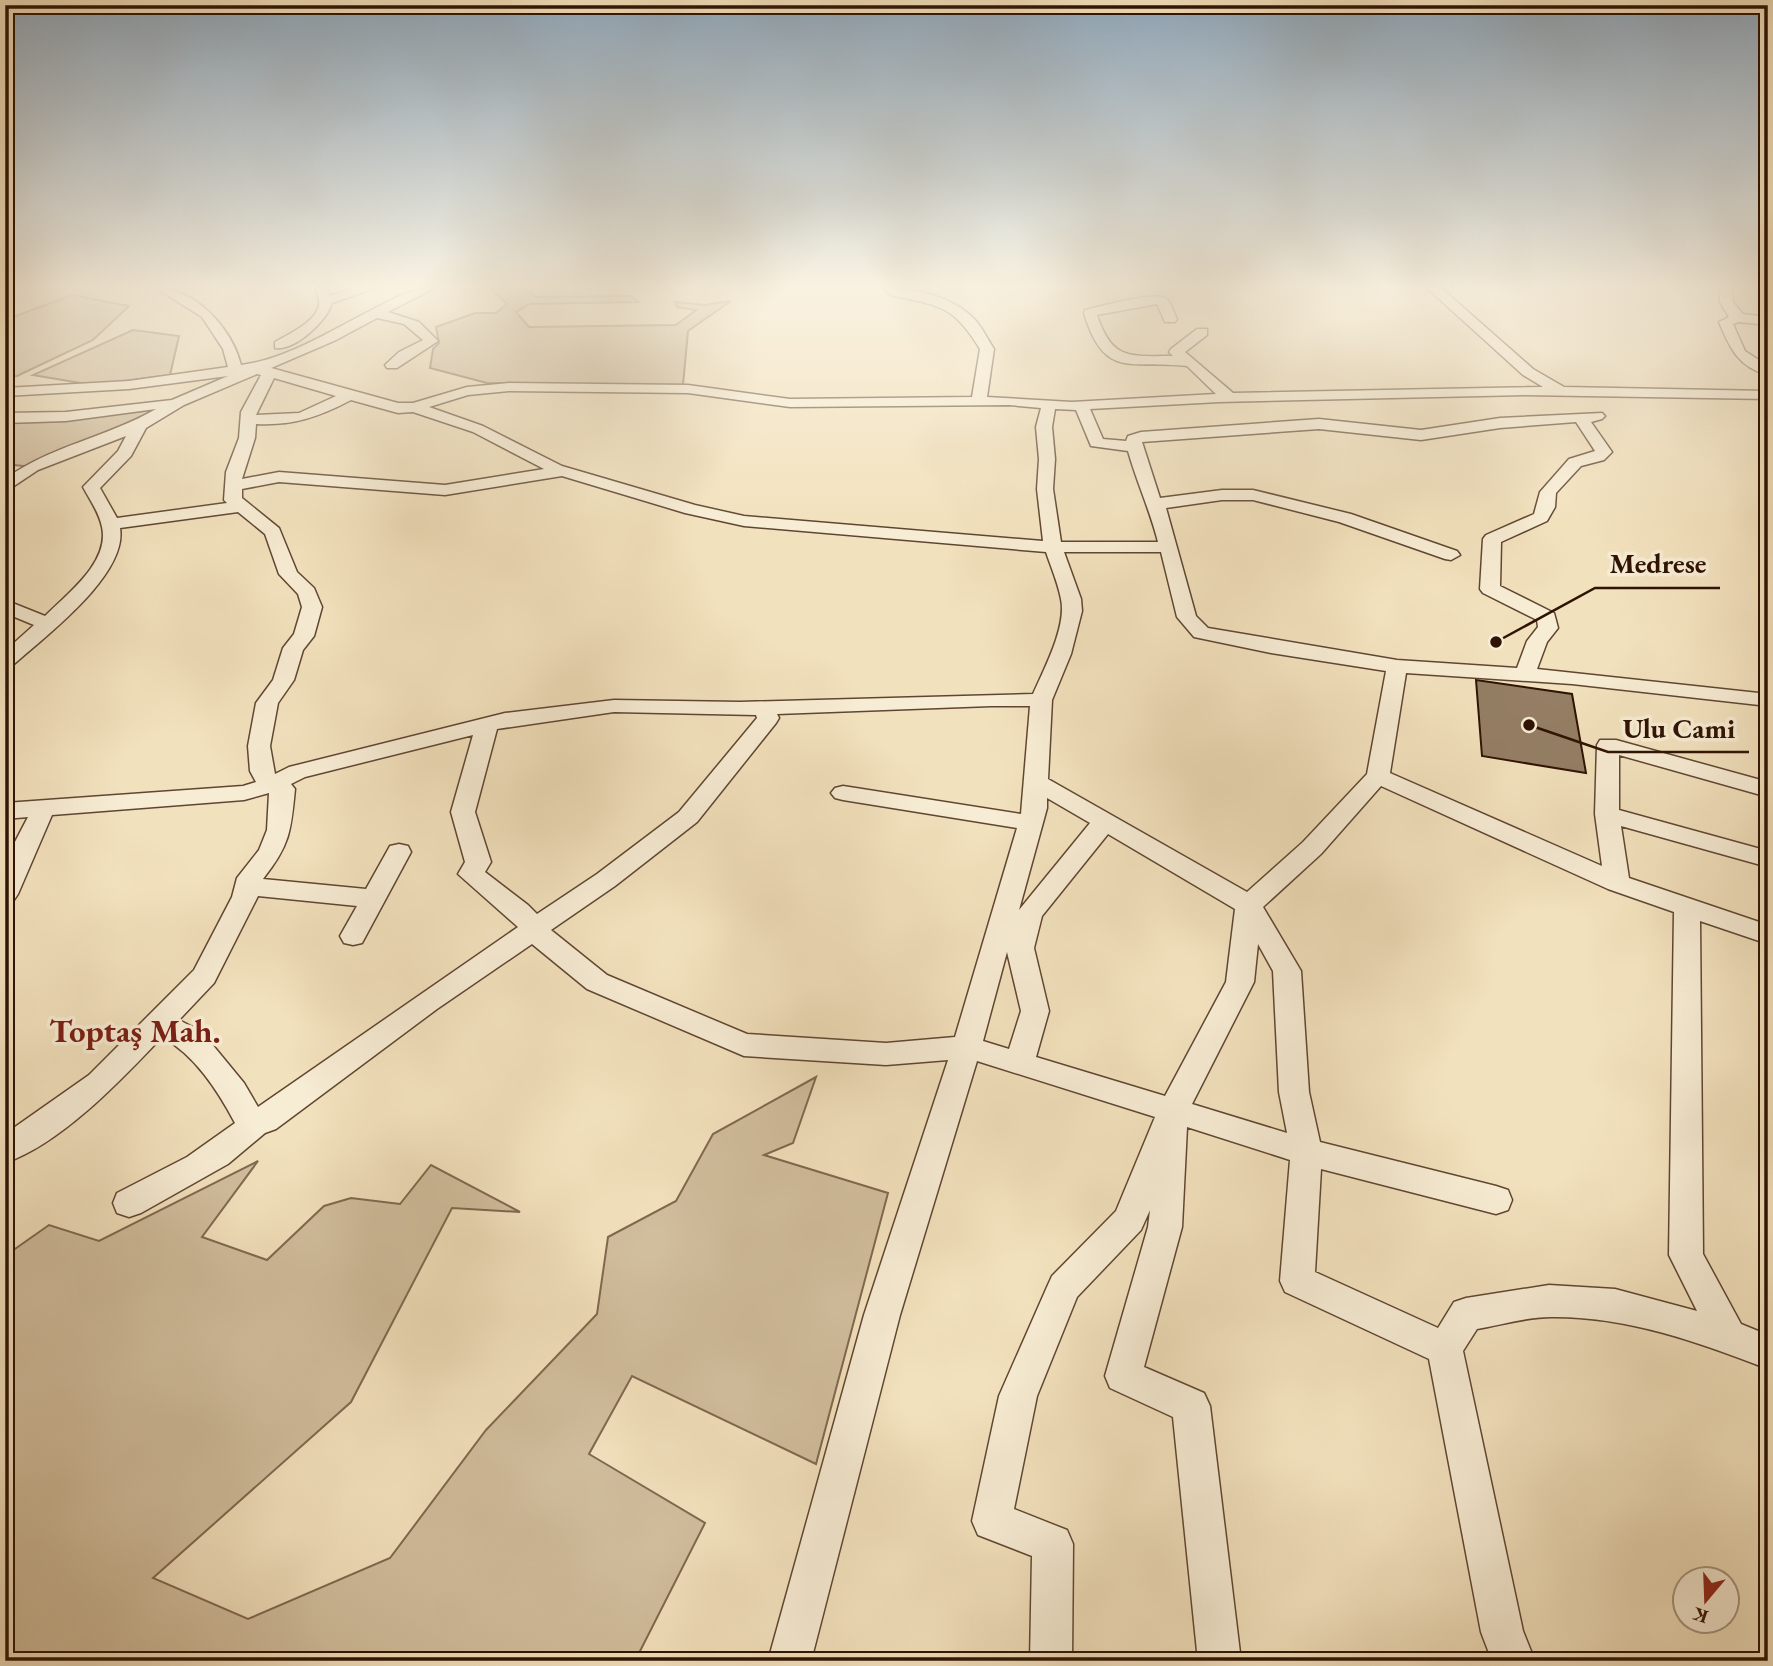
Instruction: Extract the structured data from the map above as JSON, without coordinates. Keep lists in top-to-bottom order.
{
  "districts": ["Toptaş Mah."],
  "places": ["Medrese", "Ulu Cami"],
  "north": "bottom"
}
